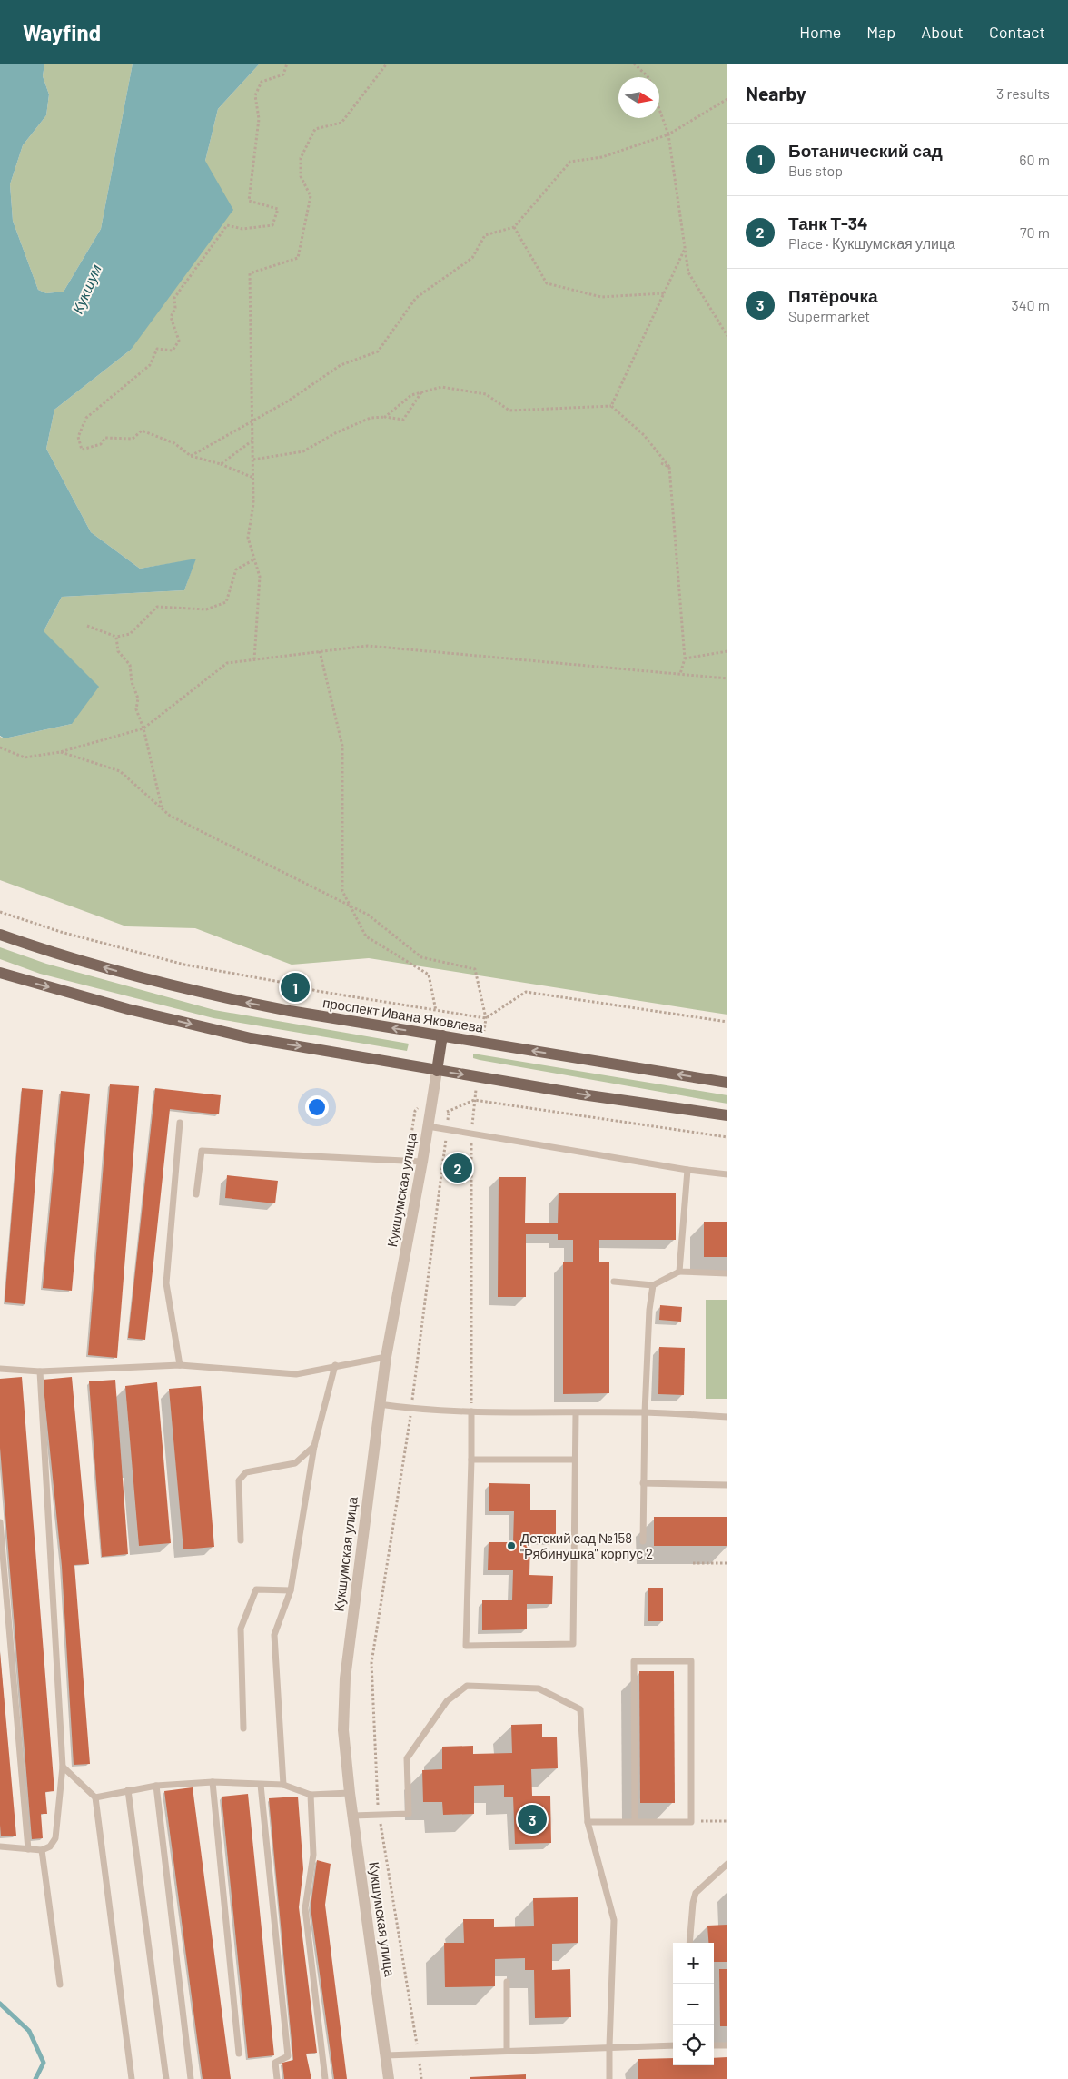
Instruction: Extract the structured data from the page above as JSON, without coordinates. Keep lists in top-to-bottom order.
{
  "streets": {
    "main road": ["проспект Ивана Яковлева", "Кукшумская улица"]
  },
  "crossings": [
    ["проспект Ивана Яковлева", "Кукшумская улица"]
  ],
  "water": ["Кукшум"],
  "places": ["Детский сад №158 \"Рябинушка\" корпус 2"],
  "north": "right",
  "page": {
    "header": "Wayfind",
    "nav": [
      "Home",
      "Map",
      "About",
      "Contact"
    ],
    "heading": ["Nearby", "3 results"],
    "list": [
      {
        "mark": "1",
        "name": "Ботанический сад",
        "note": "Bus stop",
        "value": "60 m"
      },
      {
        "mark": "2",
        "name": "Танк Т-34",
        "note": "Place · Кукшумская улица",
        "value": "70 m"
      },
      {
        "mark": "3",
        "name": "Пятёрочка",
        "note": "Supermarket",
        "value": "340 m"
      }
    ],
    "pins": ["1", "2", "3"],
    "map_buttons": ["+", "−"]
  }
}
